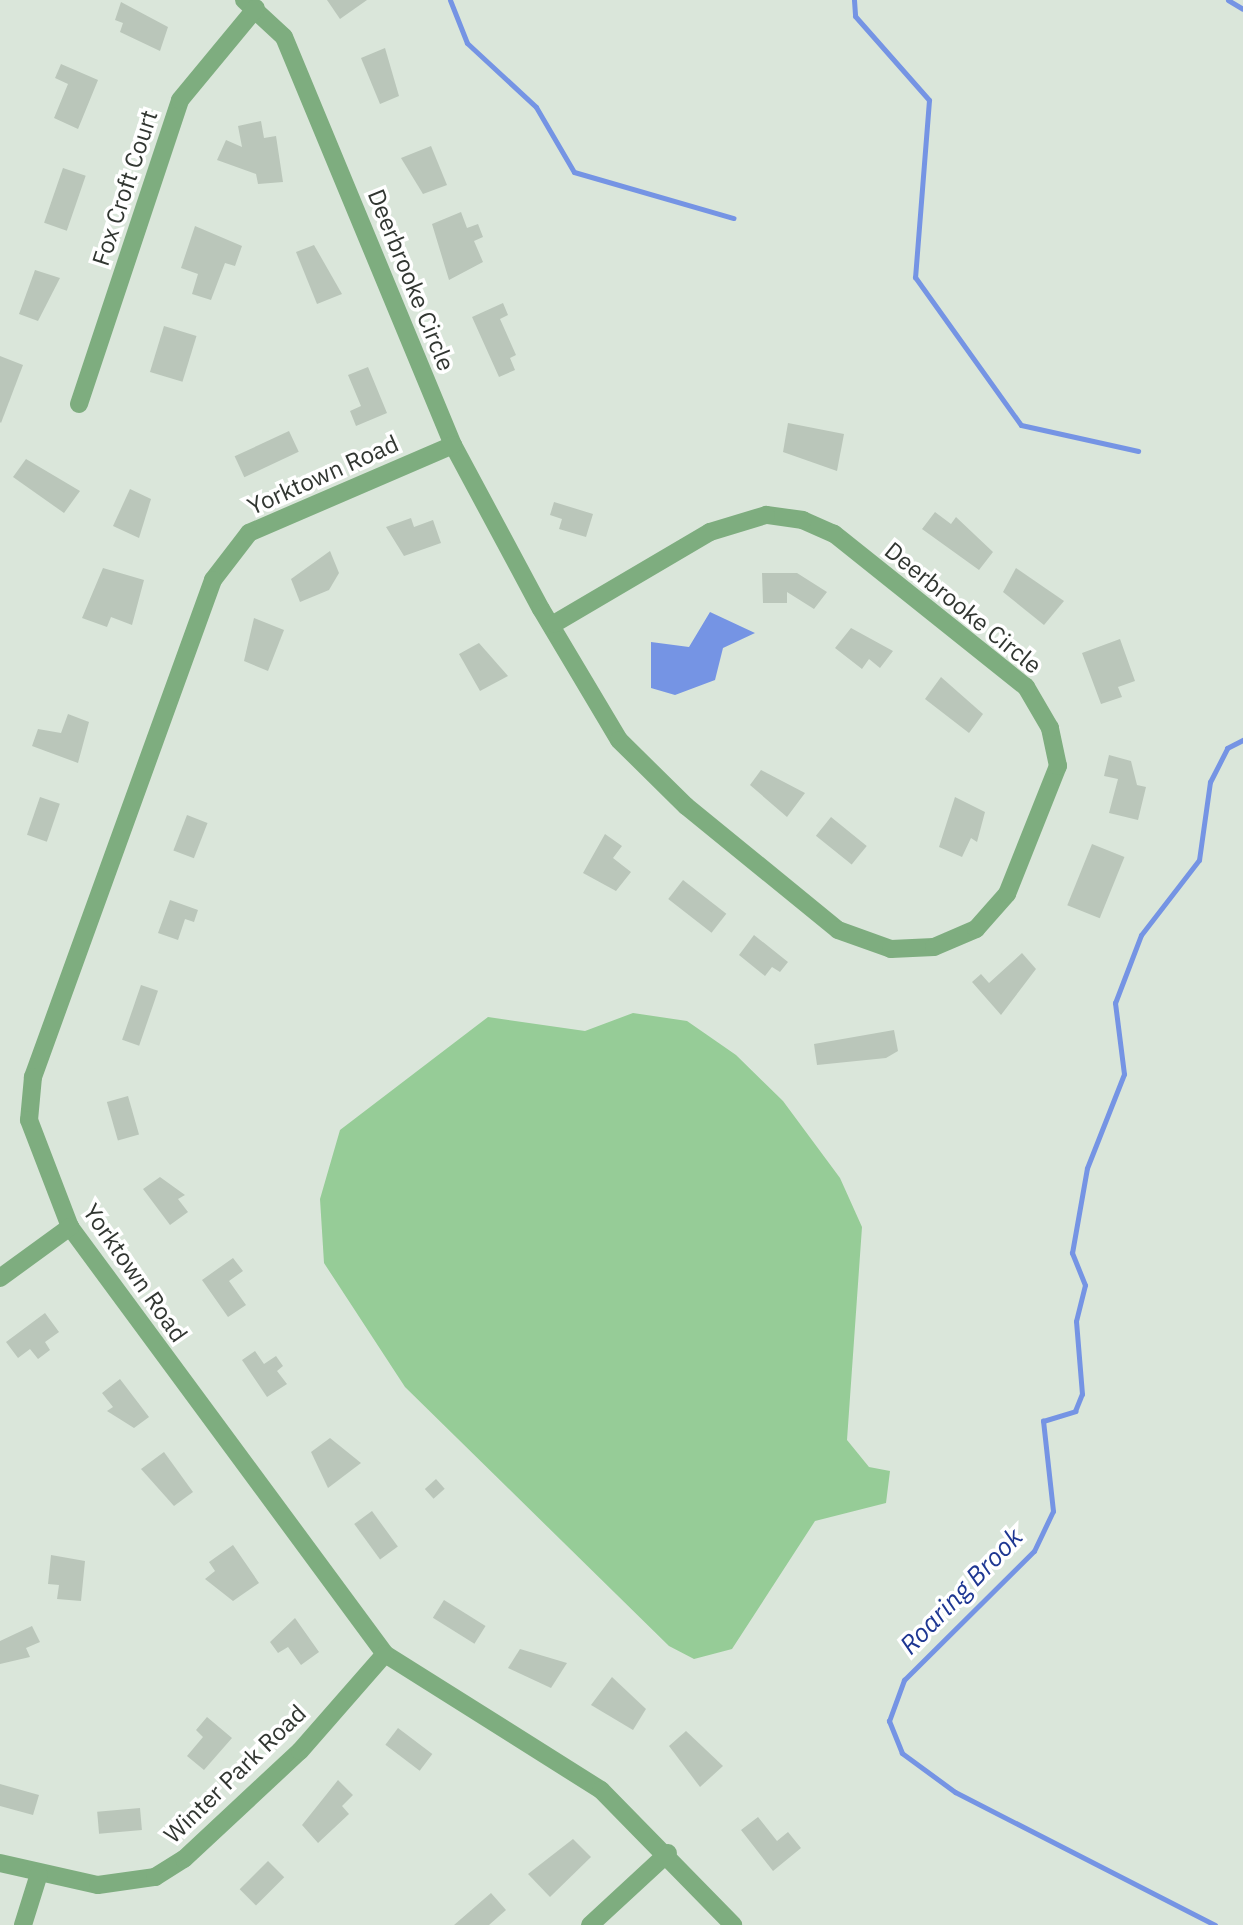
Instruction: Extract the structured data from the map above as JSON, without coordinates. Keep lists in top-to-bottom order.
{
  "streets": {
    "street": [
      "Fox Croft Court",
      "Deerbrooke Circle",
      "Yorktown Road",
      "Winter Park Road"
    ]
  },
  "crossings": [
    ["Fox Croft Court", "Deerbrooke Circle"],
    ["Deerbrooke Circle", "Yorktown Road"],
    ["Yorktown Road", "Winter Park Road"]
  ],
  "water": ["Roaring Brook"]
}
